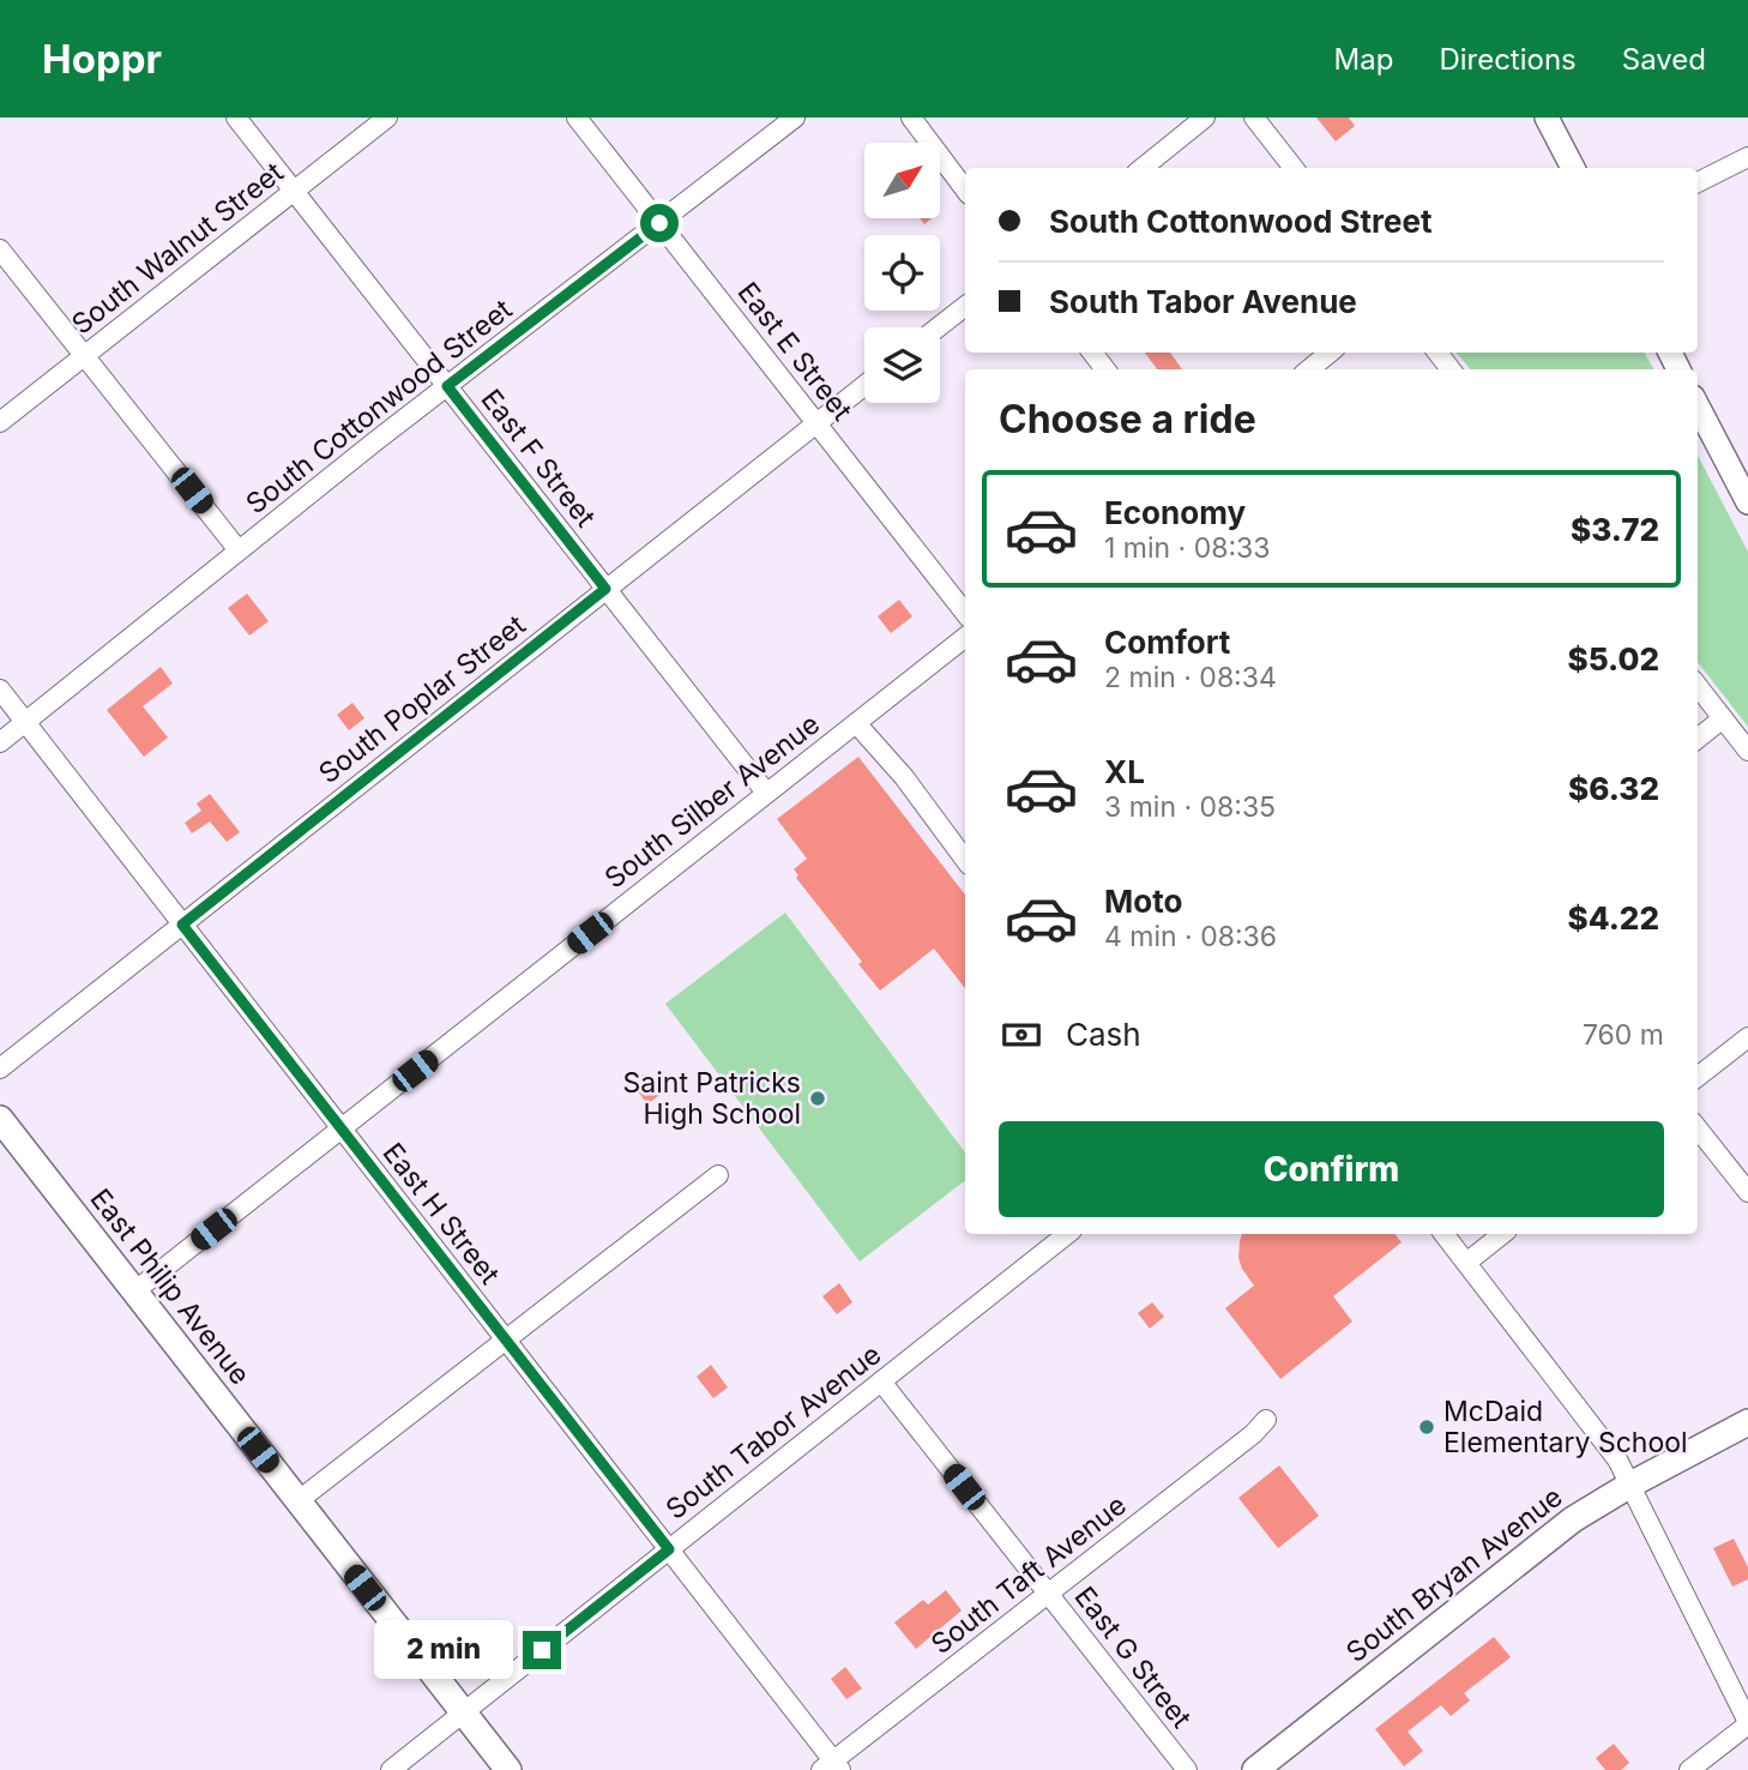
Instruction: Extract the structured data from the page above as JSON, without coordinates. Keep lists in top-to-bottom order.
{
  "streets": {
    "main road": ["East Philip Avenue", "South Bryan Avenue"],
    "street": [
      "South Walnut Street",
      "East E Street",
      "South Cottonwood Street",
      "East F Street",
      "South Poplar Street",
      "South Silber Avenue",
      "East H Street",
      "South Tabor Avenue",
      "South Taft Avenue",
      "East G Street"
    ]
  },
  "crossings": [
    ["South Walnut Street", "East F Street"],
    ["East E Street", "South Cottonwood Street"],
    ["East E Street", "South Poplar Street"],
    ["South Cottonwood Street", "East F Street"],
    ["South Cottonwood Street", "East H Street"],
    ["East F Street", "South Poplar Street"],
    ["East F Street", "South Silber Avenue"],
    ["South Poplar Street", "East H Street"],
    ["South Silber Avenue", "East H Street"],
    ["South Silber Avenue", "East Philip Avenue"],
    ["East H Street", "South Tabor Avenue"],
    ["East H Street", "South Taft Avenue"],
    ["East Philip Avenue", "South Tabor Avenue"],
    ["South Tabor Avenue", "East G Street"],
    ["South Taft Avenue", "East G Street"]
  ],
  "places": ["Saint Patricks High School", "McDaid Elementary School"],
  "north": "top right",
  "page": {
    "header": "Hoppr",
    "nav": ["Map", "Directions", "Saved"],
    "banner": ["South Cottonwood Street", "South Tabor Avenue"],
    "heading": "Choose a ride",
    "list": [
      {
        "name": "Economy",
        "note": "1 min · 08:33",
        "value": "$3.72"
      },
      {
        "name": "Comfort",
        "note": "2 min · 08:34",
        "value": "$5.02"
      },
      {
        "name": "XL",
        "note": "3 min · 08:35",
        "value": "$6.32"
      },
      {
        "name": "Moto",
        "note": "4 min · 08:36",
        "value": "$4.22"
      }
    ],
    "pay": ["Cash", "760 m"],
    "buttons": "Confirm",
    "bubble": "2 min"
  }
}
